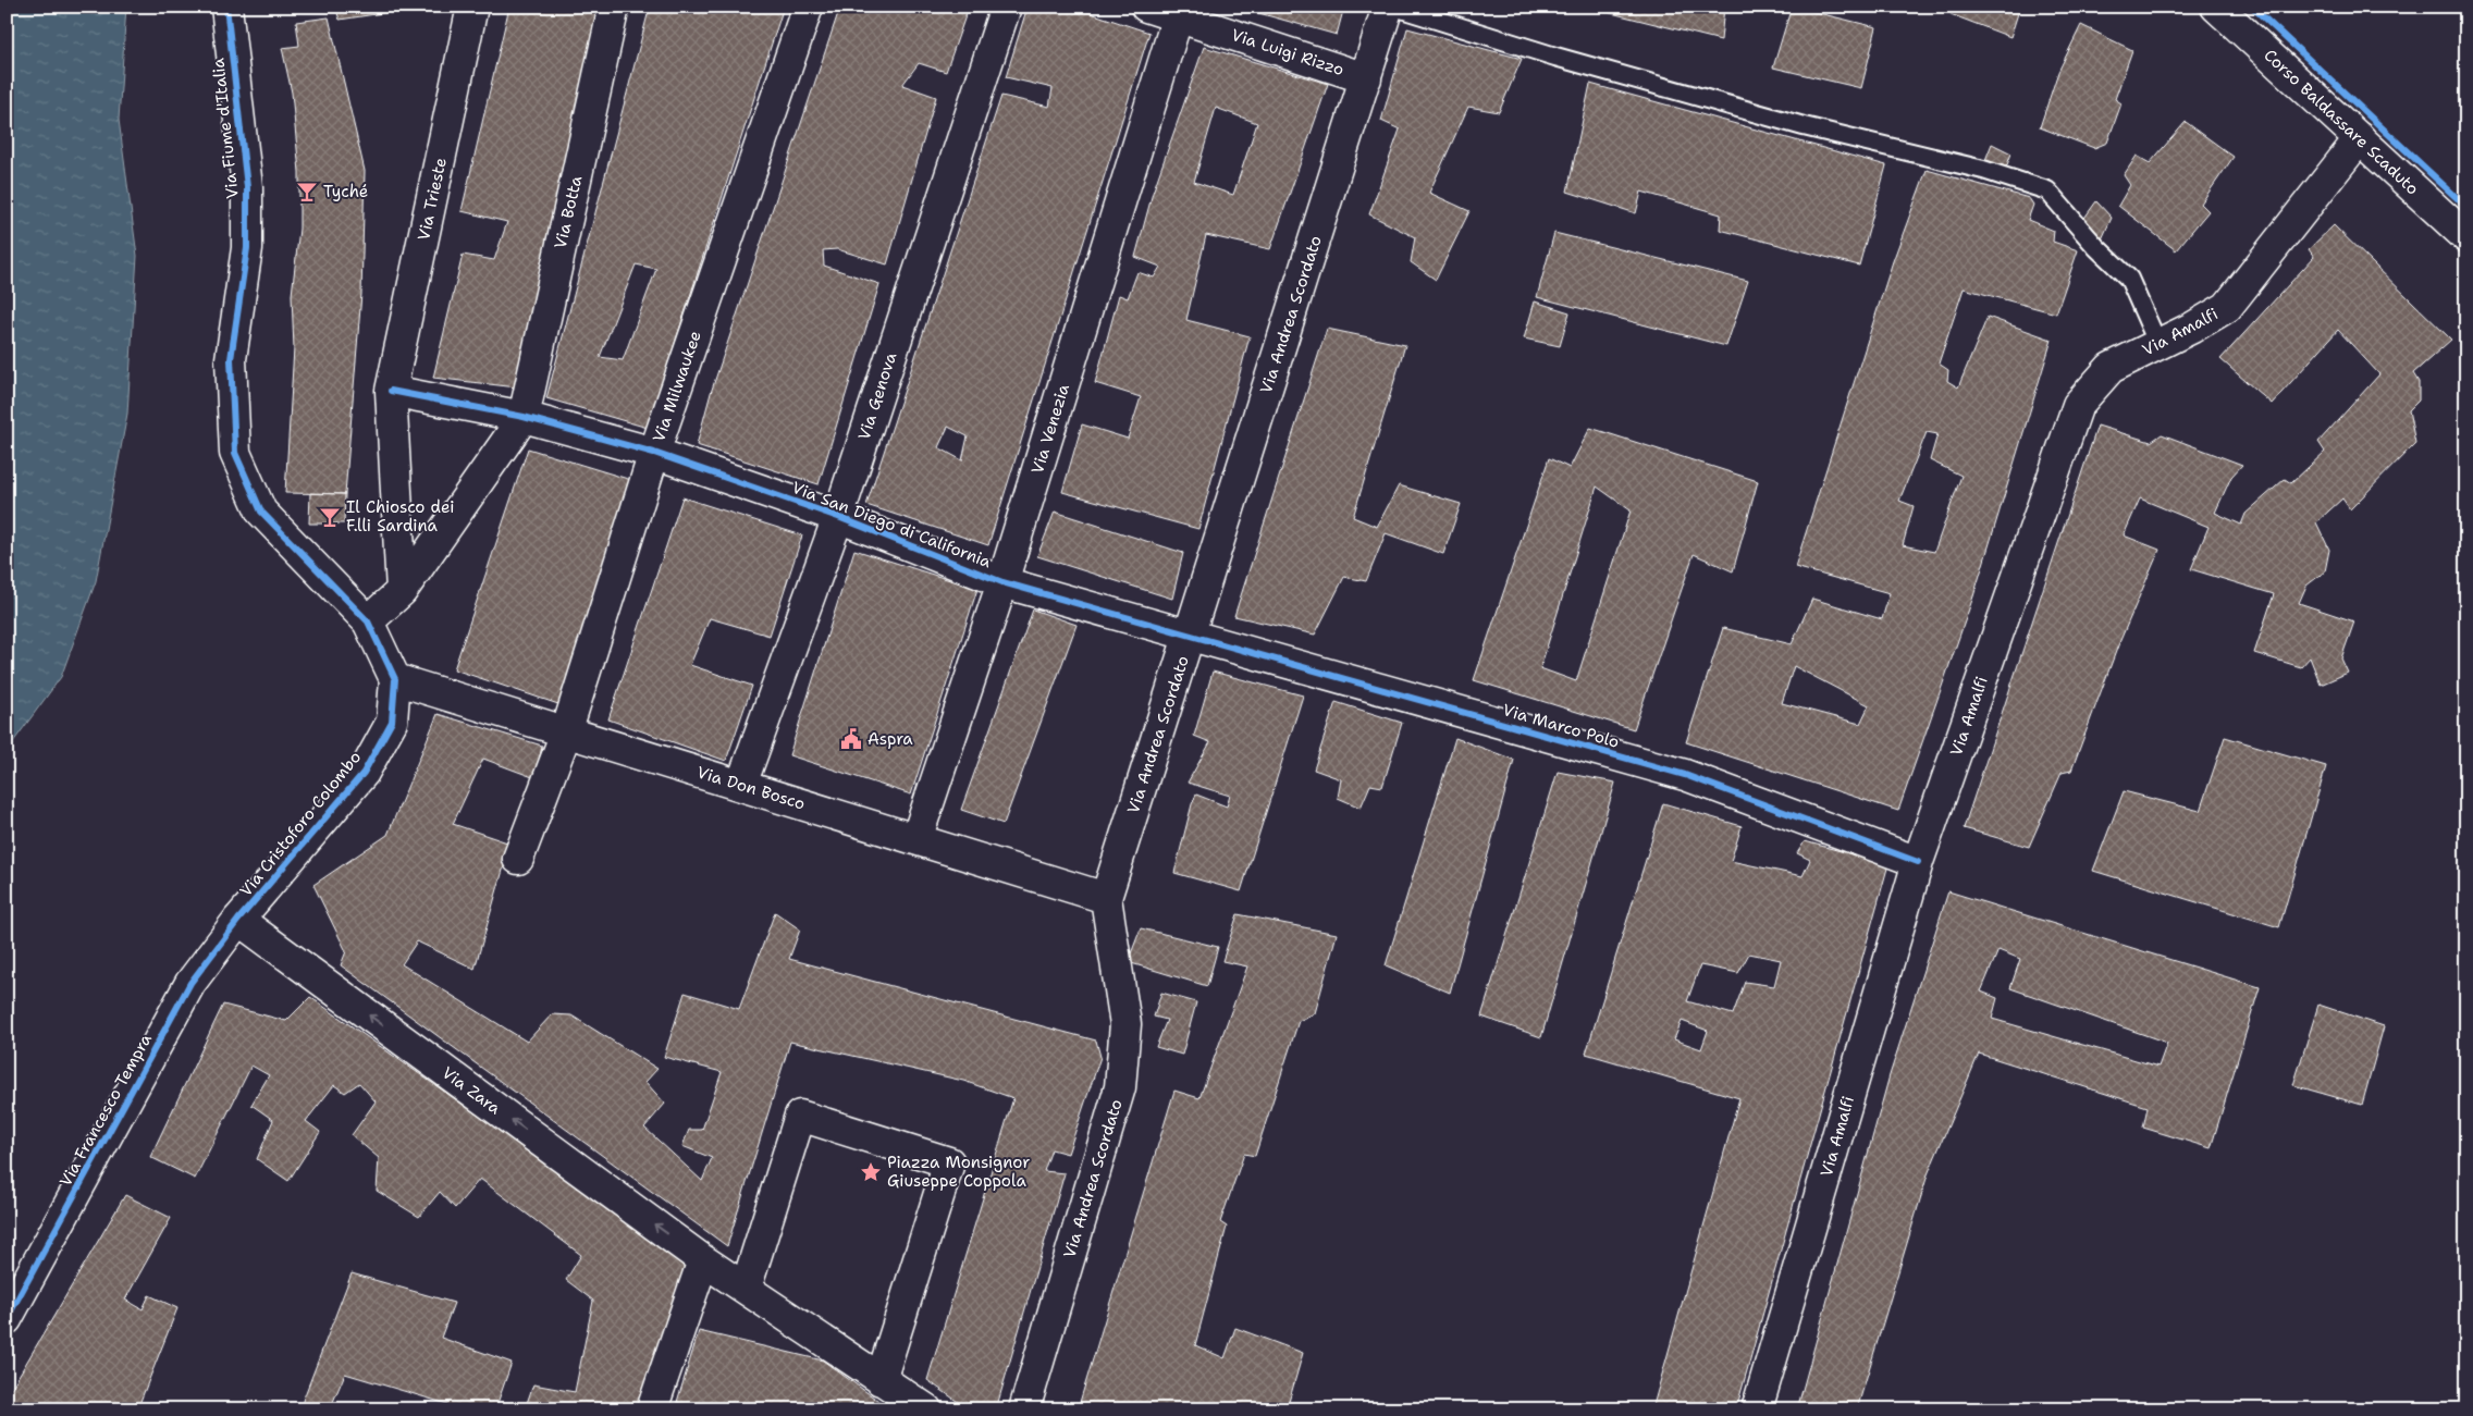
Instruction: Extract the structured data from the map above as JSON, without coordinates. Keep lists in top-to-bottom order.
{
  "streets": {
    "street": [
      "Via Luigi Rizzo",
      "Corso Baldassare Scaduto",
      "Via Fiume d'Italia",
      "Via Trieste",
      "Via Botta",
      "Via Andrea Scordato",
      "Via Amalfi",
      "Via Milwaukee",
      "Via Genova",
      "Via Venezia",
      "Via San Diego di California",
      "Via Marco Polo",
      "Via Don Bosco",
      "Via Cristoforo Colombo",
      "Via Zara",
      "Via Francesco Tempra"
    ]
  },
  "crossings": [
    ["Via Luigi Rizzo", "Via Andrea Scordato"],
    ["Via Luigi Rizzo", "Via Venezia"],
    ["Corso Baldassare Scaduto", "Via Amalfi"],
    ["Via Fiume d'Italia", "Via Cristoforo Colombo"],
    ["Via Trieste", "Via San Diego di California"],
    ["Via Botta", "Via San Diego di California"],
    ["Via Andrea Scordato", "Via San Diego di California"],
    ["Via Andrea Scordato", "Via Marco Polo"],
    ["Via Andrea Scordato", "Via Don Bosco"],
    ["Via Amalfi", "Via Marco Polo"],
    ["Via Milwaukee", "Via San Diego di California"],
    ["Via Milwaukee", "Via Don Bosco"],
    ["Via Genova", "Via San Diego di California"],
    ["Via Genova", "Via Don Bosco"],
    ["Via Venezia", "Via San Diego di California"],
    ["Via Venezia", "Via Don Bosco"],
    ["Via San Diego di California", "Via Marco Polo"],
    ["Via Don Bosco", "Via Cristoforo Colombo"],
    ["Via Cristoforo Colombo", "Via Zara"],
    ["Via Cristoforo Colombo", "Via Francesco Tempra"],
    ["Via Zara", "Via Francesco Tempra"]
  ],
  "one_way": ["Via Zara"],
  "places": {
    "bar": ["Tyché", "Il Chiosco dei F.lli Sardina"],
    "public building": ["Aspra"],
    "place": ["Piazza Monsignor Giuseppe Coppola"]
  }
}
